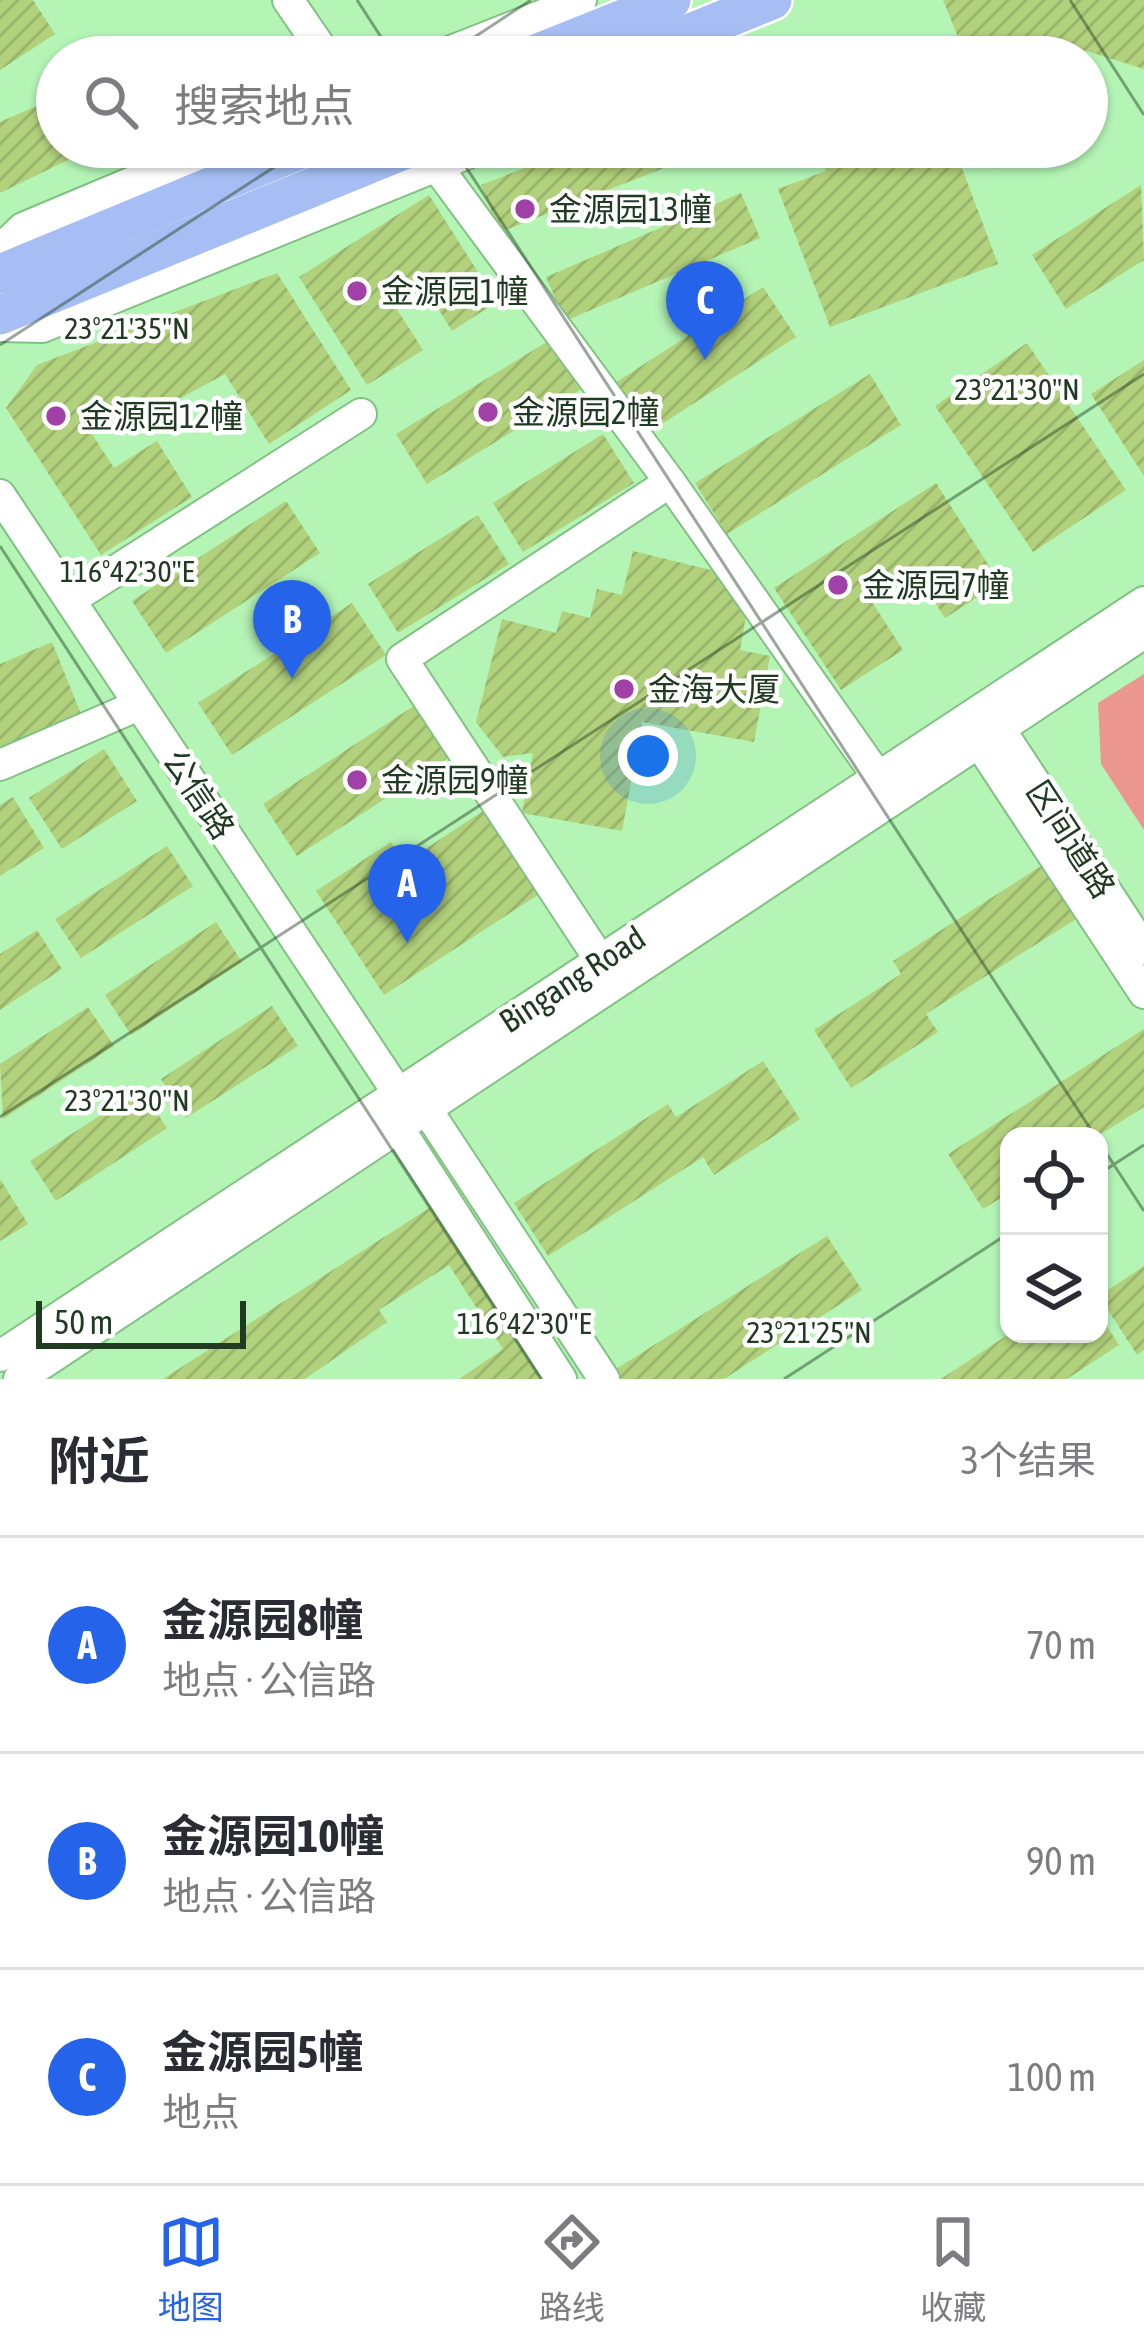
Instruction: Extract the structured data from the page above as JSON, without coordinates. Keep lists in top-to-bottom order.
{
  "streets": {
    "street": ["公信路", "区间道路", "Bingang Road"]
  },
  "crossings": [
    ["公信路", "Bingang Road"],
    ["区间道路", "Bingang Road"]
  ],
  "places": [
    "金源园13幢",
    "金源园1幢",
    "金源园2幢",
    "金源园12幢",
    "金源园7幢",
    "金海大厦",
    "金源园9幢"
  ],
  "scale_bar": "50 m",
  "page": {
    "search": "搜索地点",
    "pins": ["C", "B", "A"],
    "scale": "50 m",
    "heading": ["附近", "3个结果"],
    "list": [
      {
        "mark": "A",
        "name": "金源园8幢",
        "note": "地点 · 公信路",
        "value": "70 m"
      },
      {
        "mark": "B",
        "name": "金源园10幢",
        "note": "地点 · 公信路",
        "value": "90 m"
      },
      {
        "mark": "C",
        "name": "金源园5幢",
        "note": "地点",
        "value": "100 m"
      }
    ],
    "nav": ["地图", "路线", "收藏"]
  },
  "coordinates": [
    "23°21'35\"N",
    "23°21'30\"N",
    "116°42'30\"E",
    "23°21'25\"N"
  ]
}
